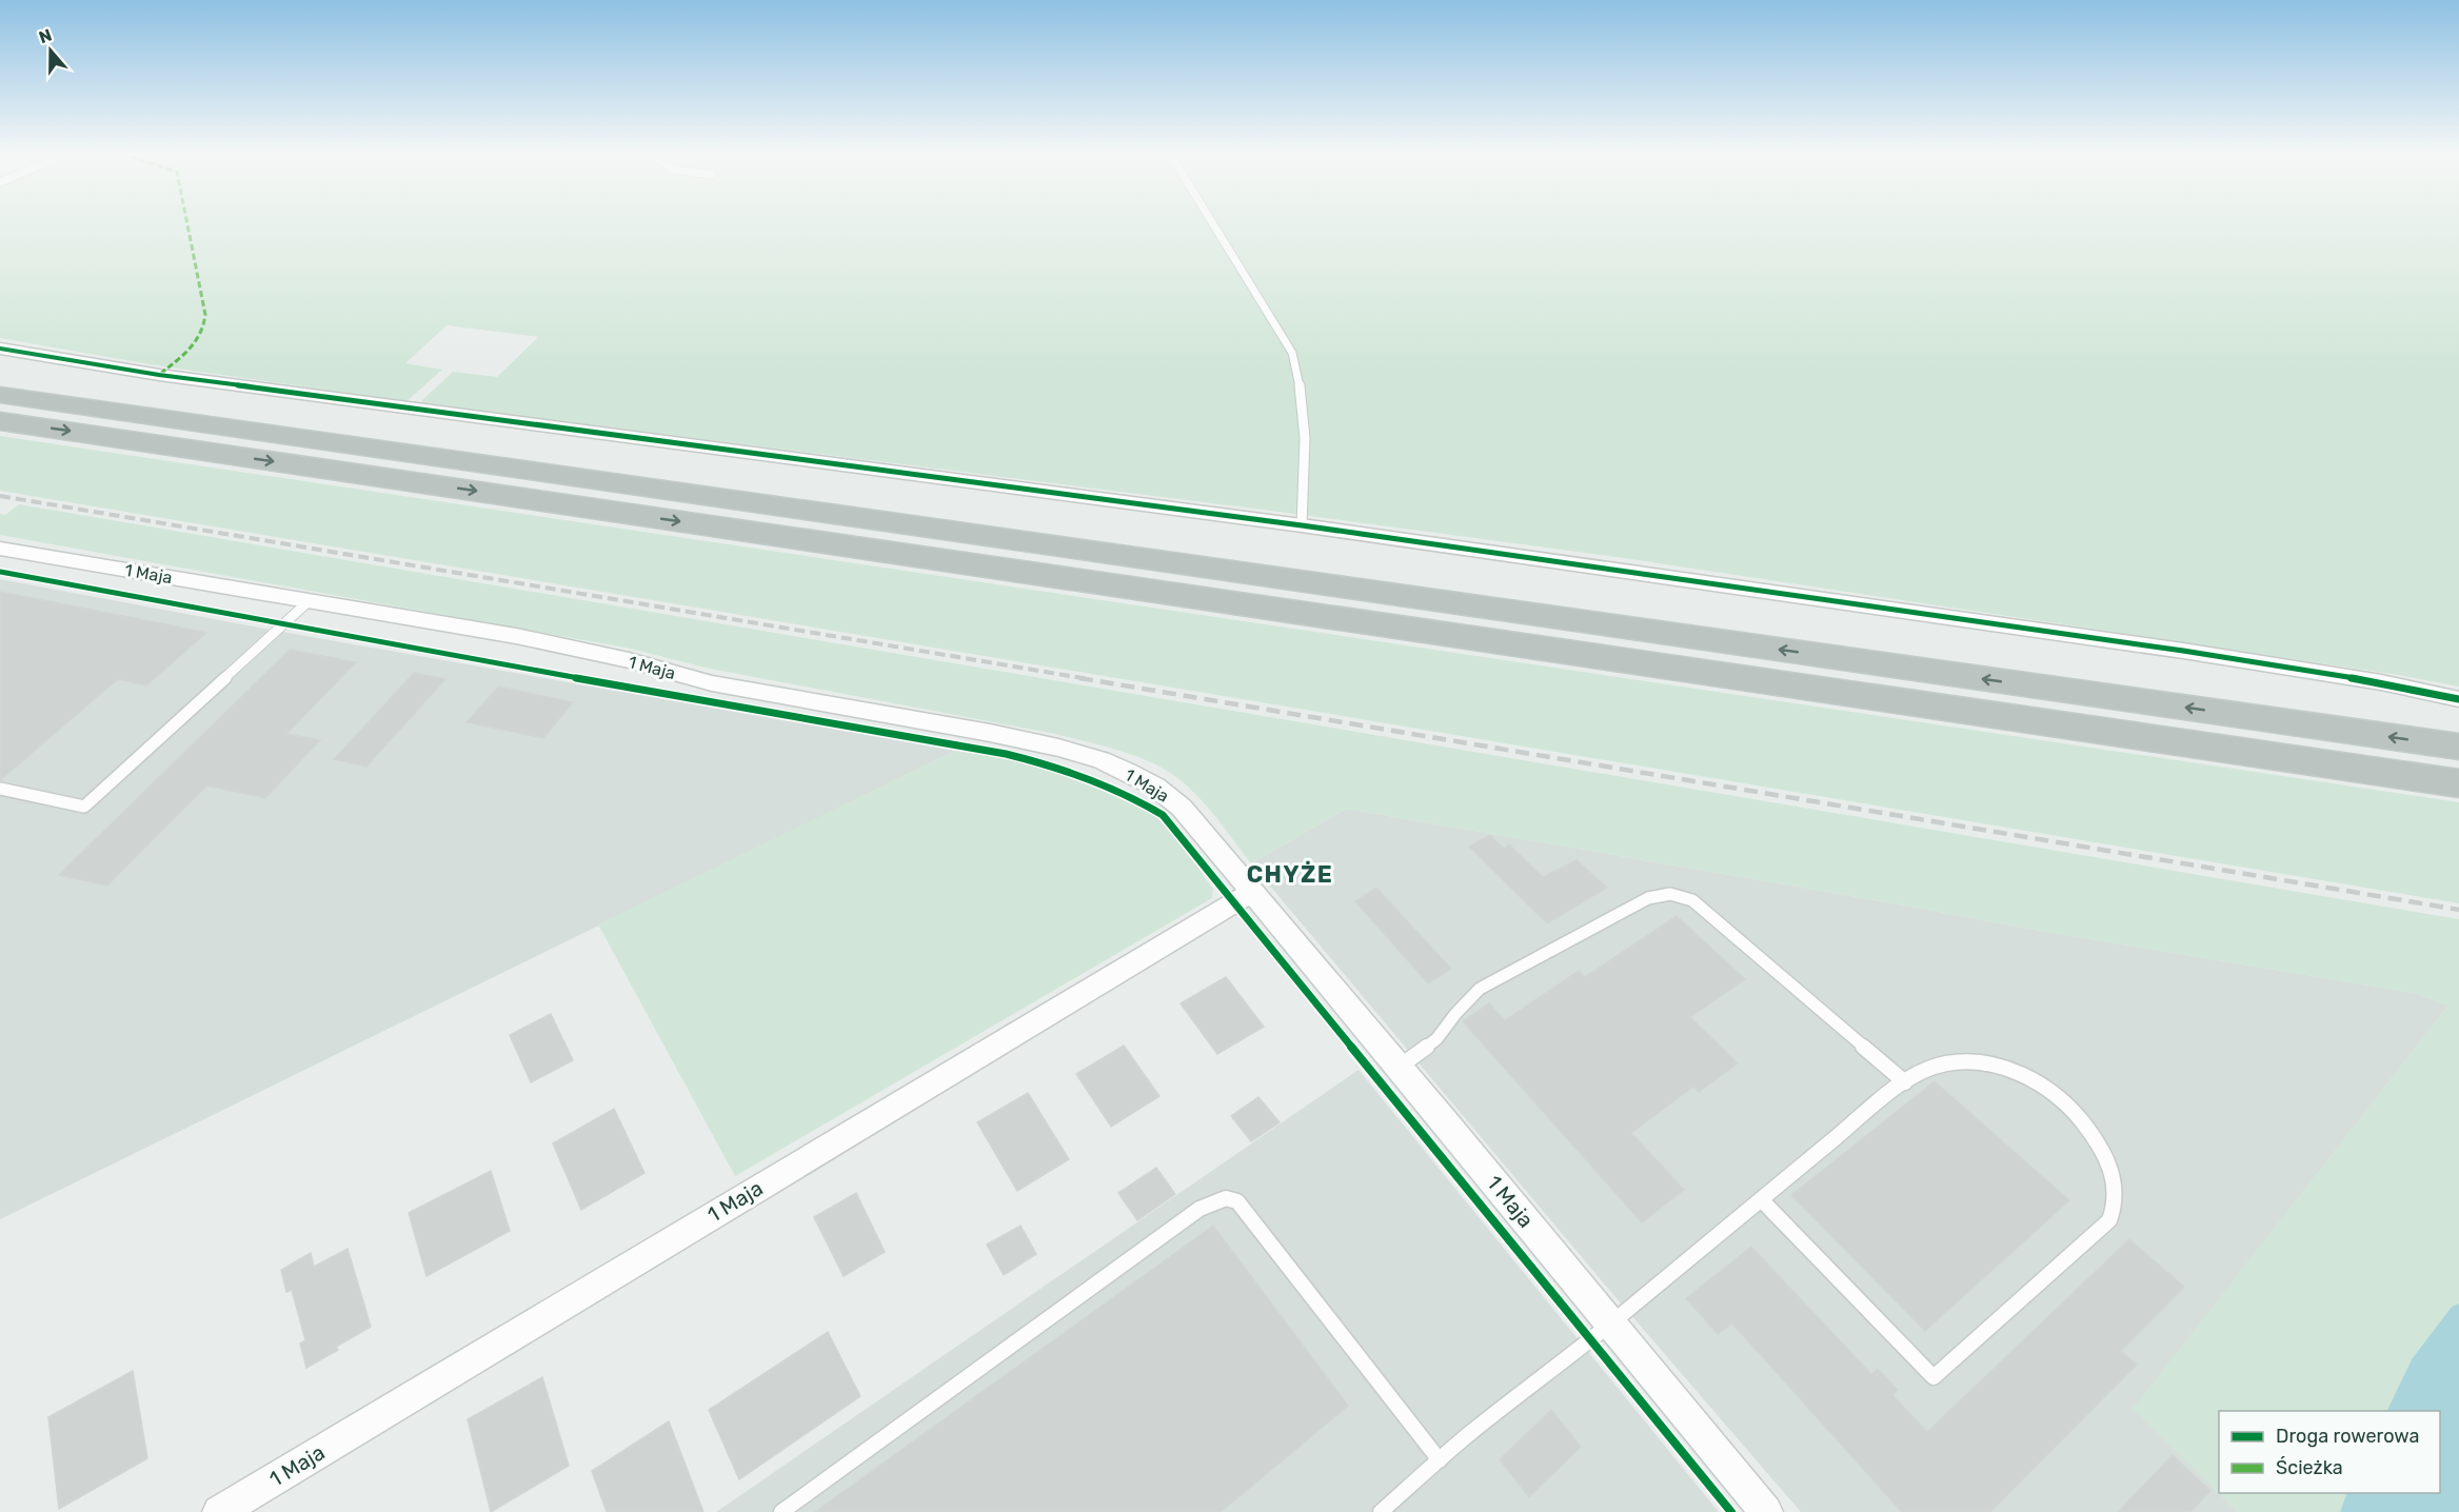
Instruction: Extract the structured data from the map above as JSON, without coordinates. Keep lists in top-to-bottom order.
{
  "streets": {
    "street": ["1 Maja"]
  },
  "districts": ["CHYŻE"],
  "legend": ["Droga rowerowa", "Ścieżka"],
  "north": "top"
}
